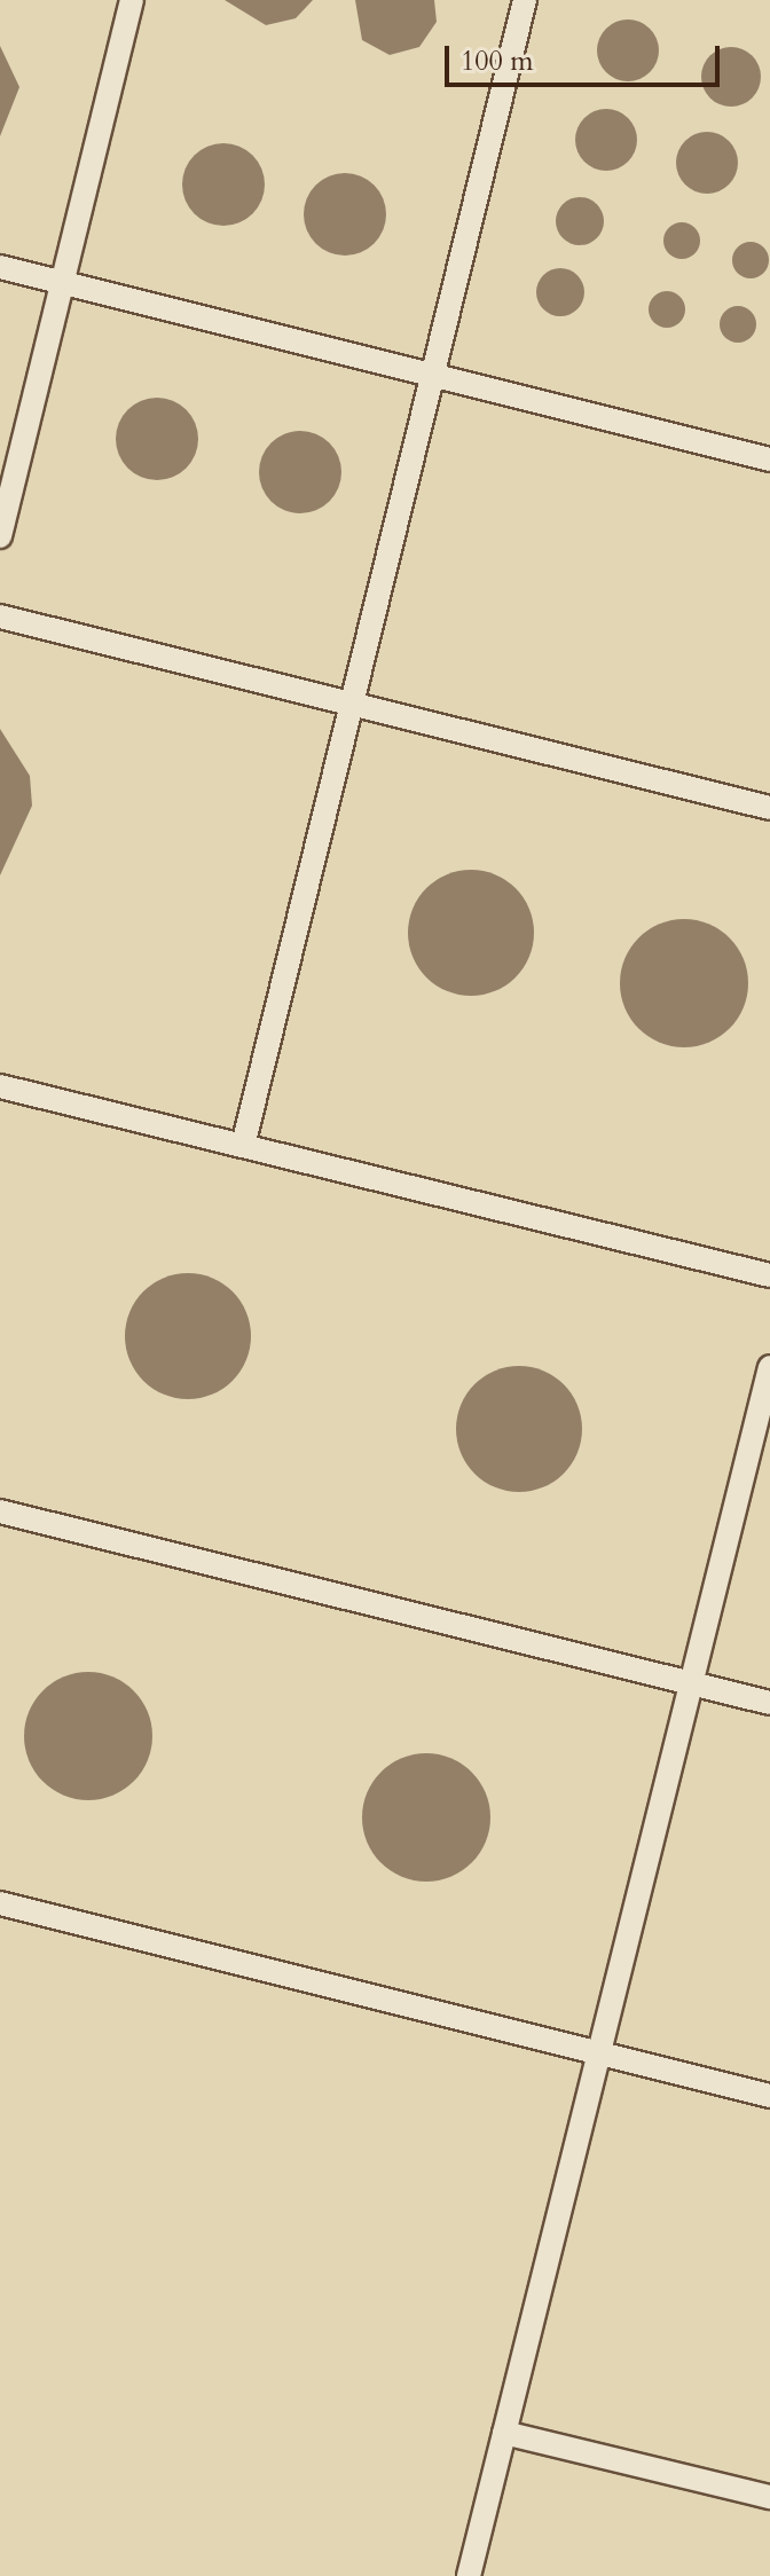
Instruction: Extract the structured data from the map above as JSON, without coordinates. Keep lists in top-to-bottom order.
{
  "scale_bar": "100 m"
}
